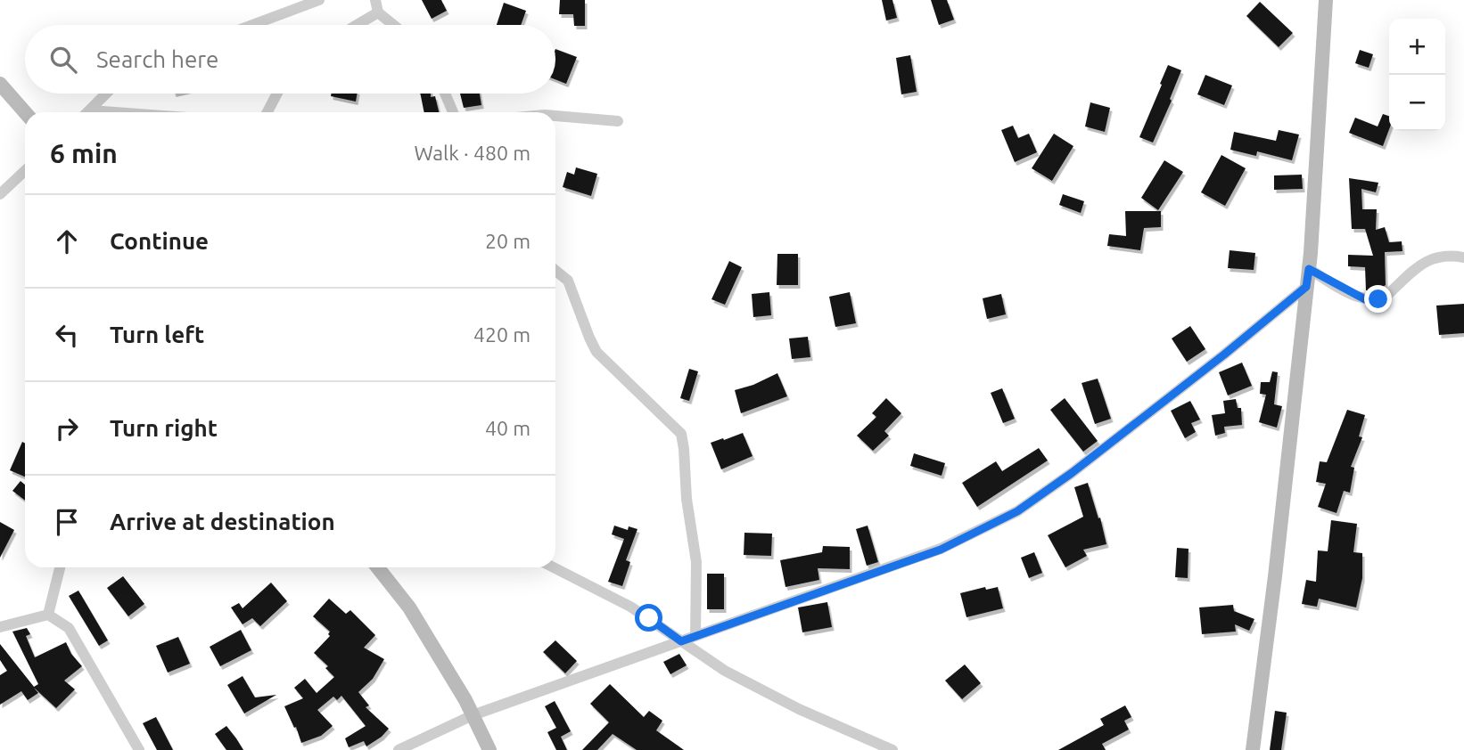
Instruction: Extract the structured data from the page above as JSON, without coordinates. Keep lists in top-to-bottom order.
{
  "page": {
    "map_buttons": ["+", "−"],
    "search": "Search here",
    "heading": ["6 min", "Walk · 480 m"],
    "list": [
      ["Continue", "20 m"],
      ["Turn left", "420 m"],
      ["Turn right", "40 m"],
      "Arrive at destination"
    ]
  }
}
